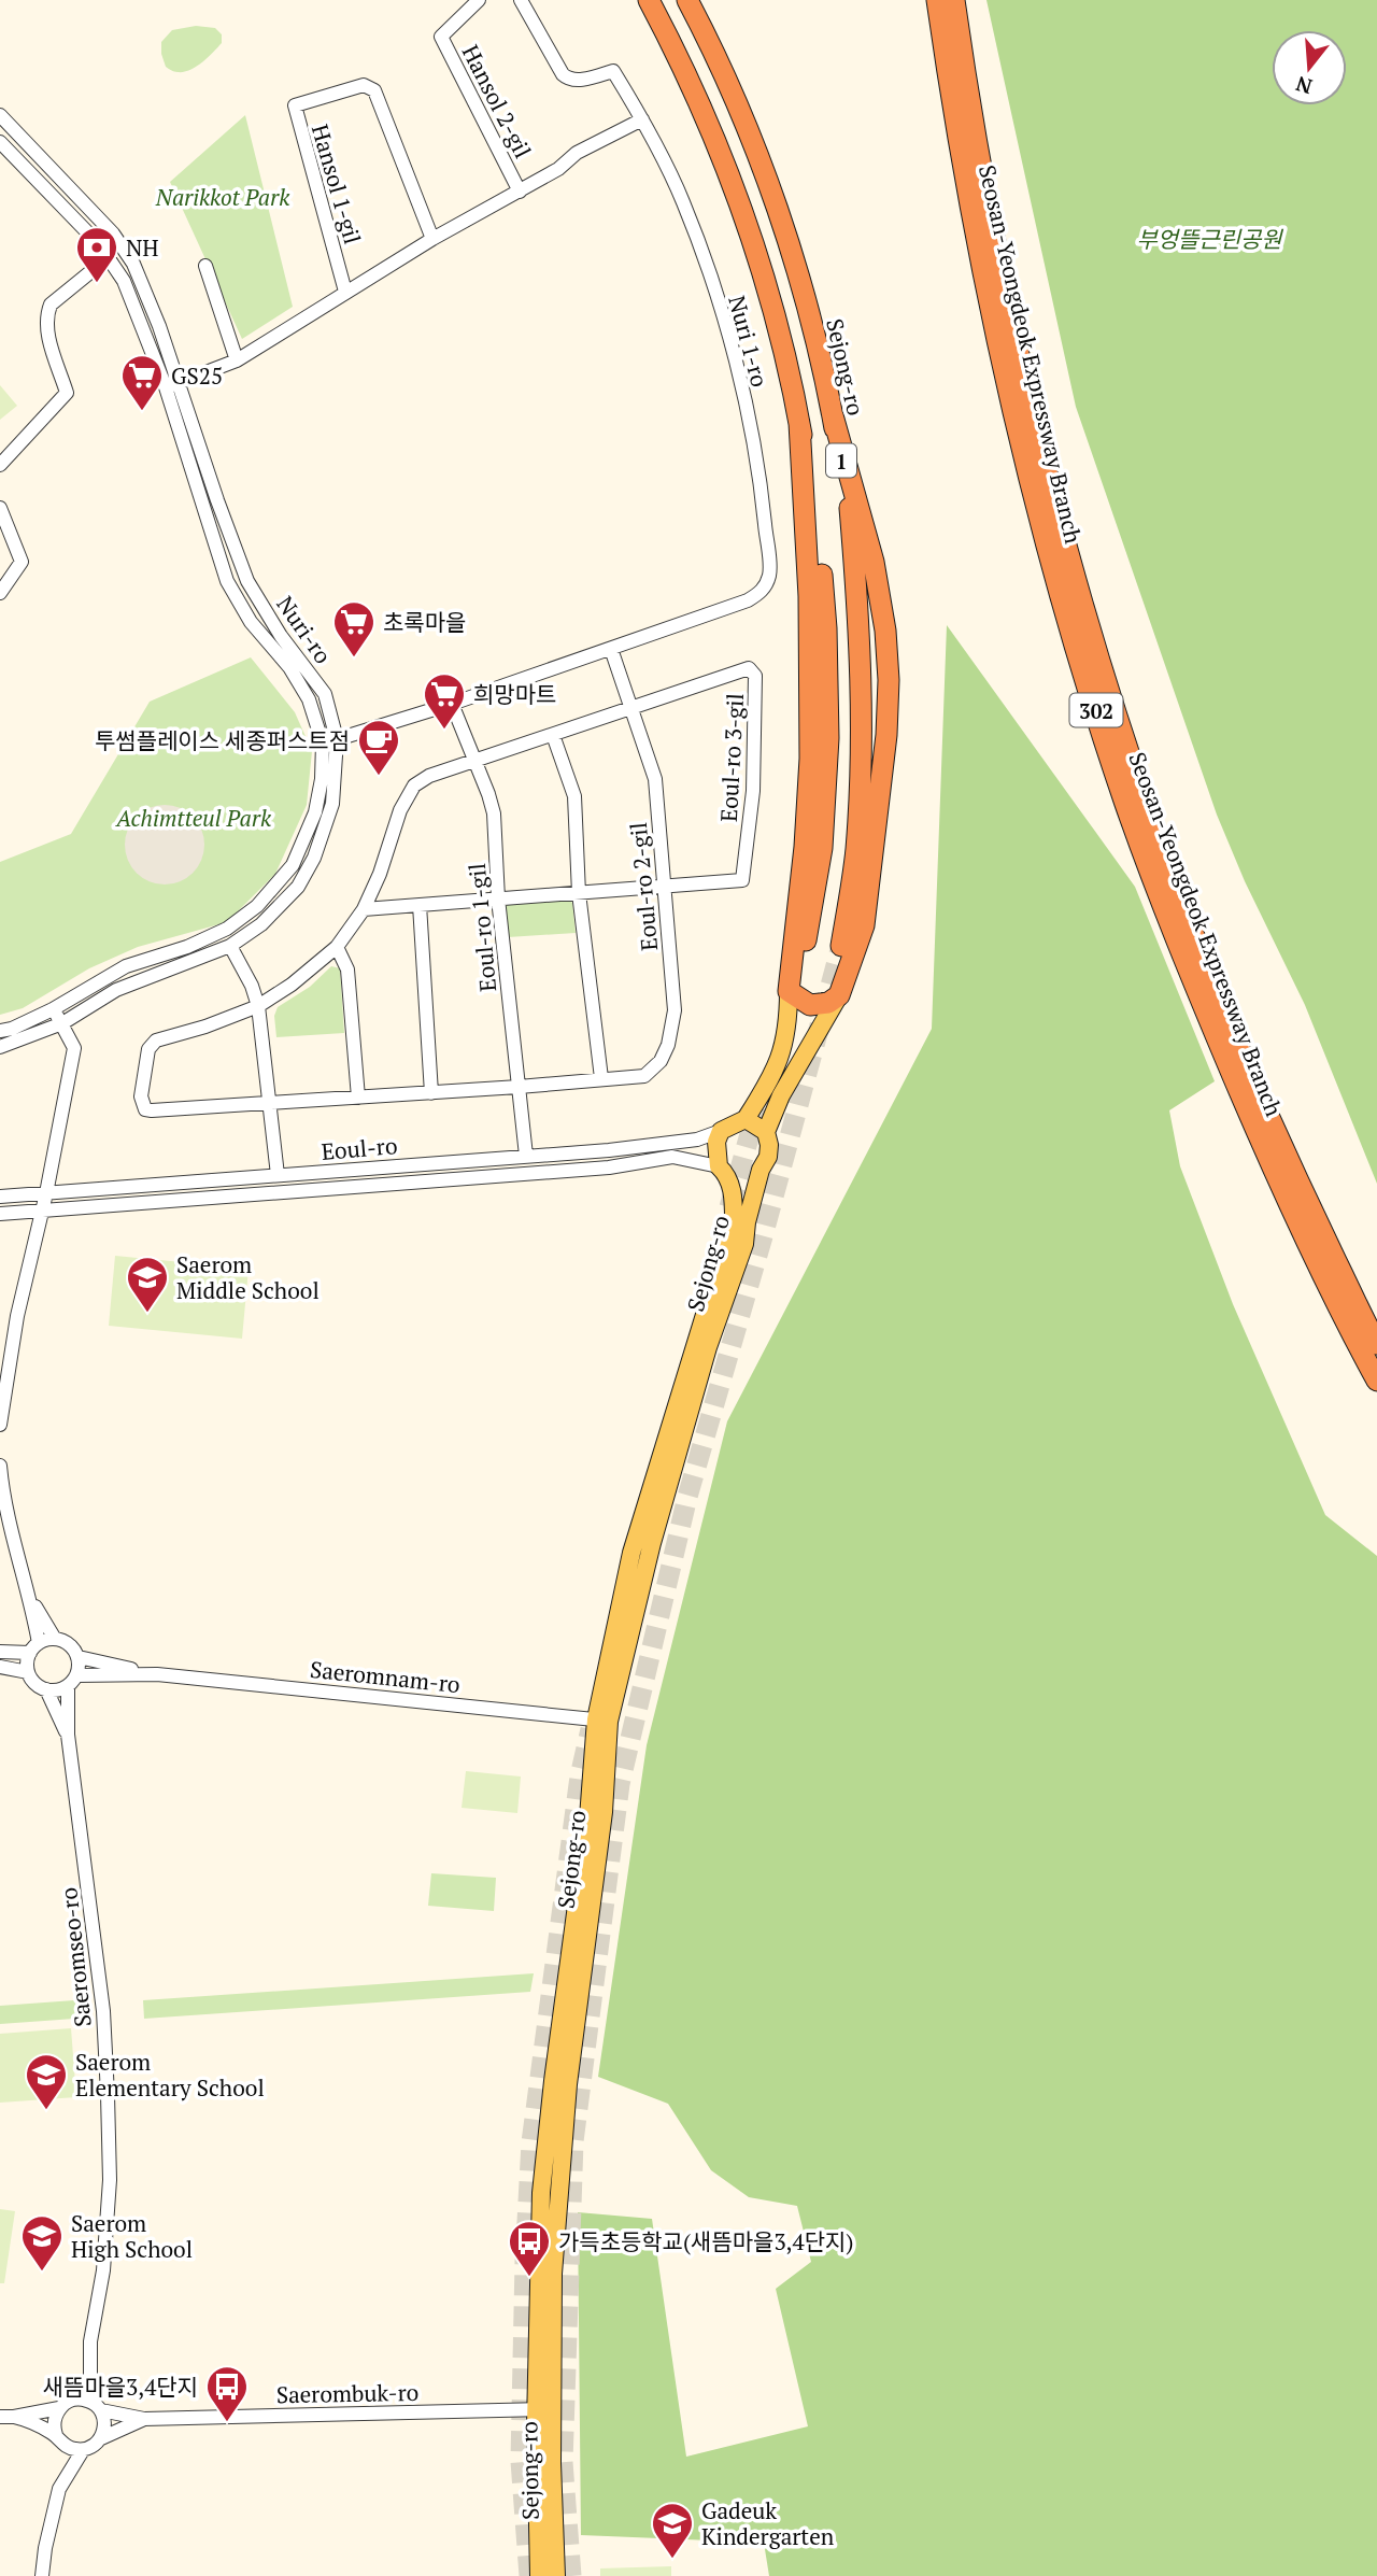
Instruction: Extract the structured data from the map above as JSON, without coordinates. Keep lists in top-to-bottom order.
{
  "streets": {
    "highway": [
      "Seosan-Yeongdeok Expressway Branch",
      "Sejong-ro",
      "1",
      "302"
    ],
    "street": [
      "Hansol 2-gil",
      "Hansol 1-gil",
      "Nuri 1-ro",
      "Nuri-ro",
      "Eoul-ro 3-gil",
      "Eoul-ro 2-gil",
      "Eoul-ro 1-gil",
      "Eoul-ro",
      "Saeromnam-ro",
      "Saeromseo-ro",
      "Saerombuk-ro"
    ]
  },
  "crossings": [
    ["Nuri 1-ro", "Nuri-ro"],
    ["Nuri 1-ro", "Eoul-ro 2-gil"],
    ["Nuri 1-ro", "Eoul-ro 1-gil"],
    ["Sejong-ro", "Eoul-ro"],
    ["Sejong-ro", "Saeromnam-ro"],
    ["Sejong-ro", "Saerombuk-ro"],
    ["Eoul-ro 3-gil", "Eoul-ro 2-gil"],
    ["Eoul-ro 3-gil", "Eoul-ro 1-gil"],
    ["Eoul-ro 2-gil", "Eoul-ro 1-gil"],
    ["Eoul-ro 1-gil", "Eoul-ro"],
    ["Saeromseo-ro", "Saerombuk-ro"]
  ],
  "parks": ["Narikkot Park", "부엉뜰근린공원", "Achimtteul Park"],
  "places": {
    "bank": ["NH"],
    "supermarket": ["GS25", "초록마을", "희망마트"],
    "cafe": ["투썸플레이스 세종퍼스트점"],
    "school or university": [
      "Saerom Middle School",
      "Saerom Elementary School",
      "Saerom High School",
      "Gadeuk Kindergarten"
    ],
    "bus stop": ["가득초등학교(새뜸마을3,4단지)", "새뜸마을3,4단지"]
  },
  "north": "bottom"
}
